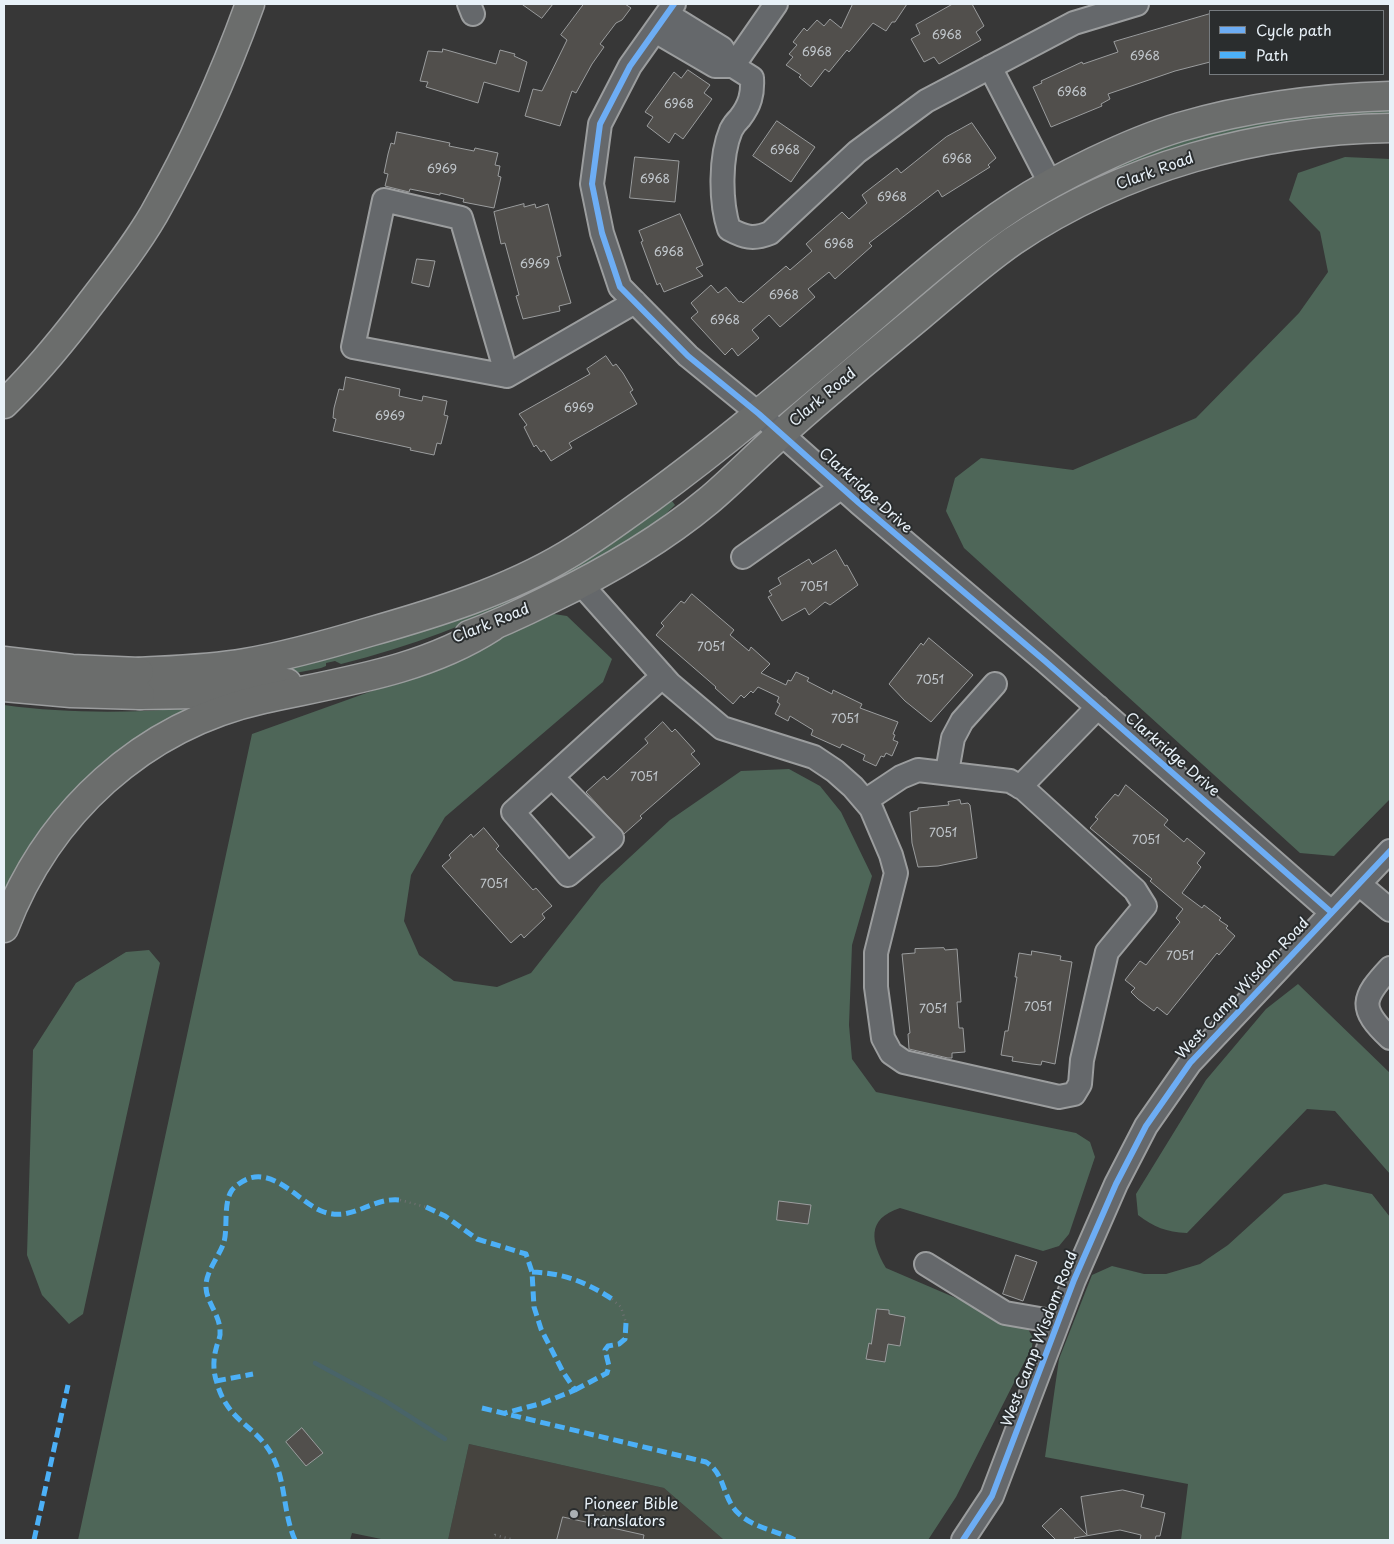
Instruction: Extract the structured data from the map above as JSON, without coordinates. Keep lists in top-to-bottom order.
{
  "streets": {
    "main road": ["Clark Road"],
    "street": ["Clarkridge Drive", "West Camp Wisdom Road"]
  },
  "crossings": [
    ["Clark Road", "Clarkridge Drive"],
    ["Clarkridge Drive", "West Camp Wisdom Road"]
  ],
  "places": ["Pioneer Bible Translators"],
  "house_numbers": [
    "6968",
    "6968",
    "6968",
    "6968",
    "6968",
    "6968",
    "6968",
    "6969",
    "6968",
    "6968",
    "6968",
    "6968",
    "6969",
    "6968",
    "6968",
    "6969",
    "6969",
    "7051",
    "7051",
    "7051",
    "7051",
    "7051",
    "7051",
    "7051",
    "7051",
    "7051",
    "7051",
    "7051"
  ],
  "legend": ["Cycle path", "Path"]
}
